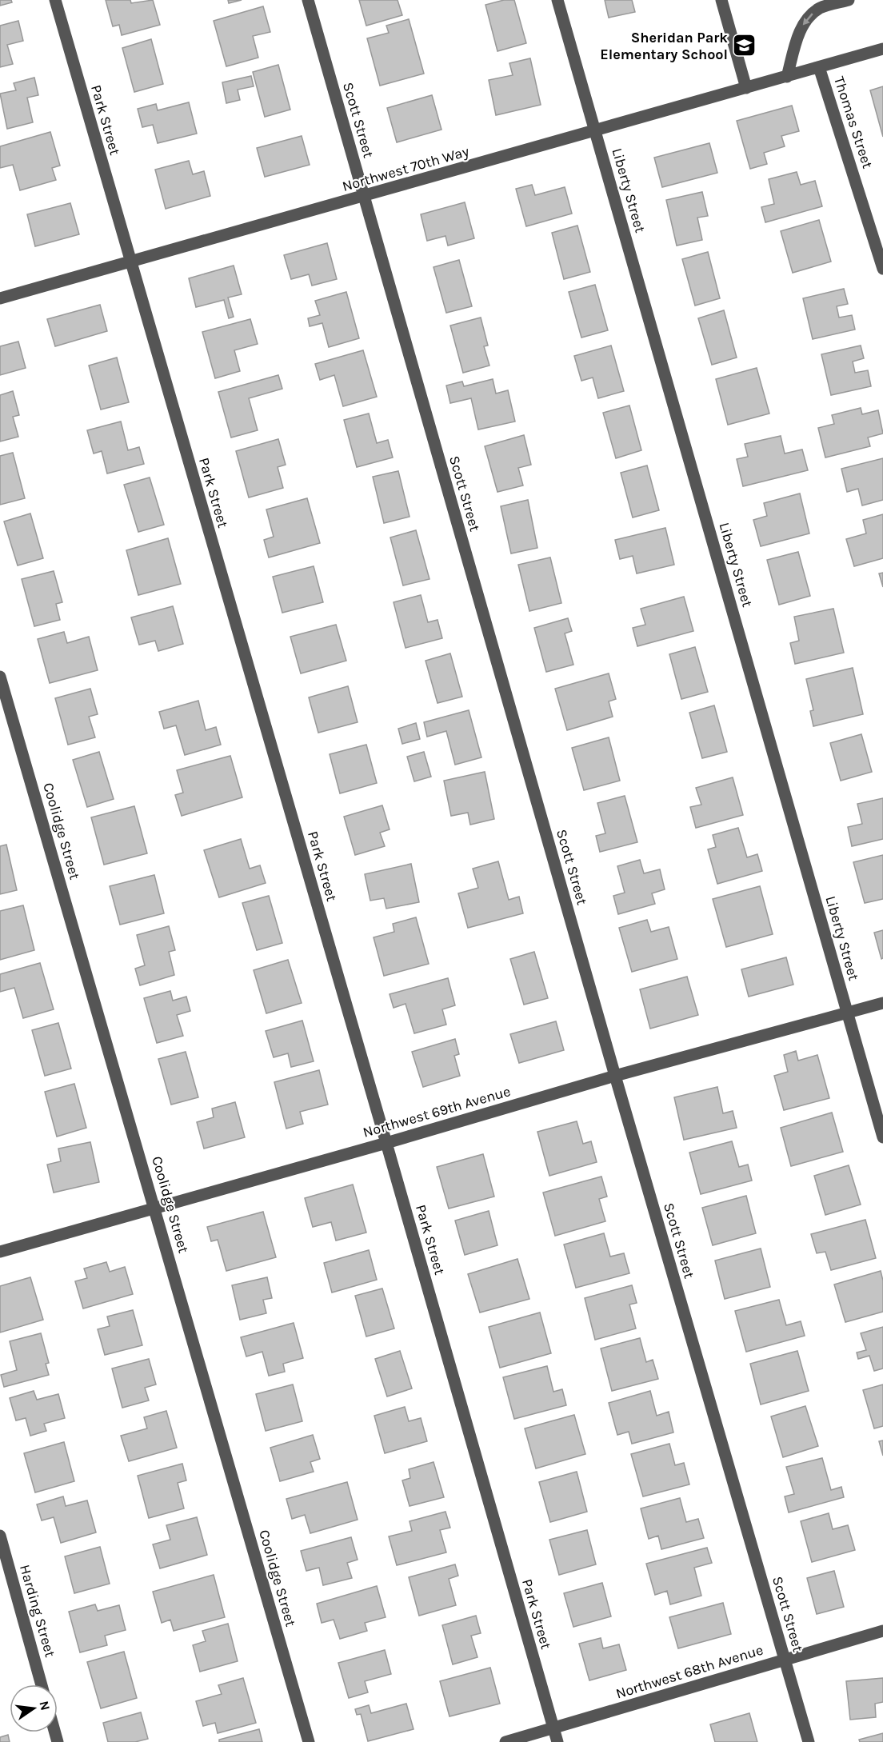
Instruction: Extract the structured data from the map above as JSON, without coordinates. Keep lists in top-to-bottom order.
{
  "streets": {
    "street": [
      "Park Street",
      "Scott Street",
      "Thomas Street",
      "Northwest 70th Way",
      "Liberty Street",
      "Coolidge Street",
      "Northwest 69th Avenue",
      "Harding Street",
      "Northwest 68th Avenue"
    ]
  },
  "crossings": [
    ["Park Street", "Northwest 70th Way"],
    ["Park Street", "Northwest 69th Avenue"],
    ["Park Street", "Northwest 68th Avenue"],
    ["Scott Street", "Northwest 70th Way"],
    ["Scott Street", "Northwest 69th Avenue"],
    ["Scott Street", "Northwest 68th Avenue"],
    ["Thomas Street", "Northwest 70th Way"],
    ["Northwest 70th Way", "Liberty Street"],
    ["Liberty Street", "Northwest 69th Avenue"],
    ["Coolidge Street", "Northwest 69th Avenue"]
  ],
  "places": {
    "school or university": ["Sheridan Park Elementary School"]
  },
  "north": "right"
}
